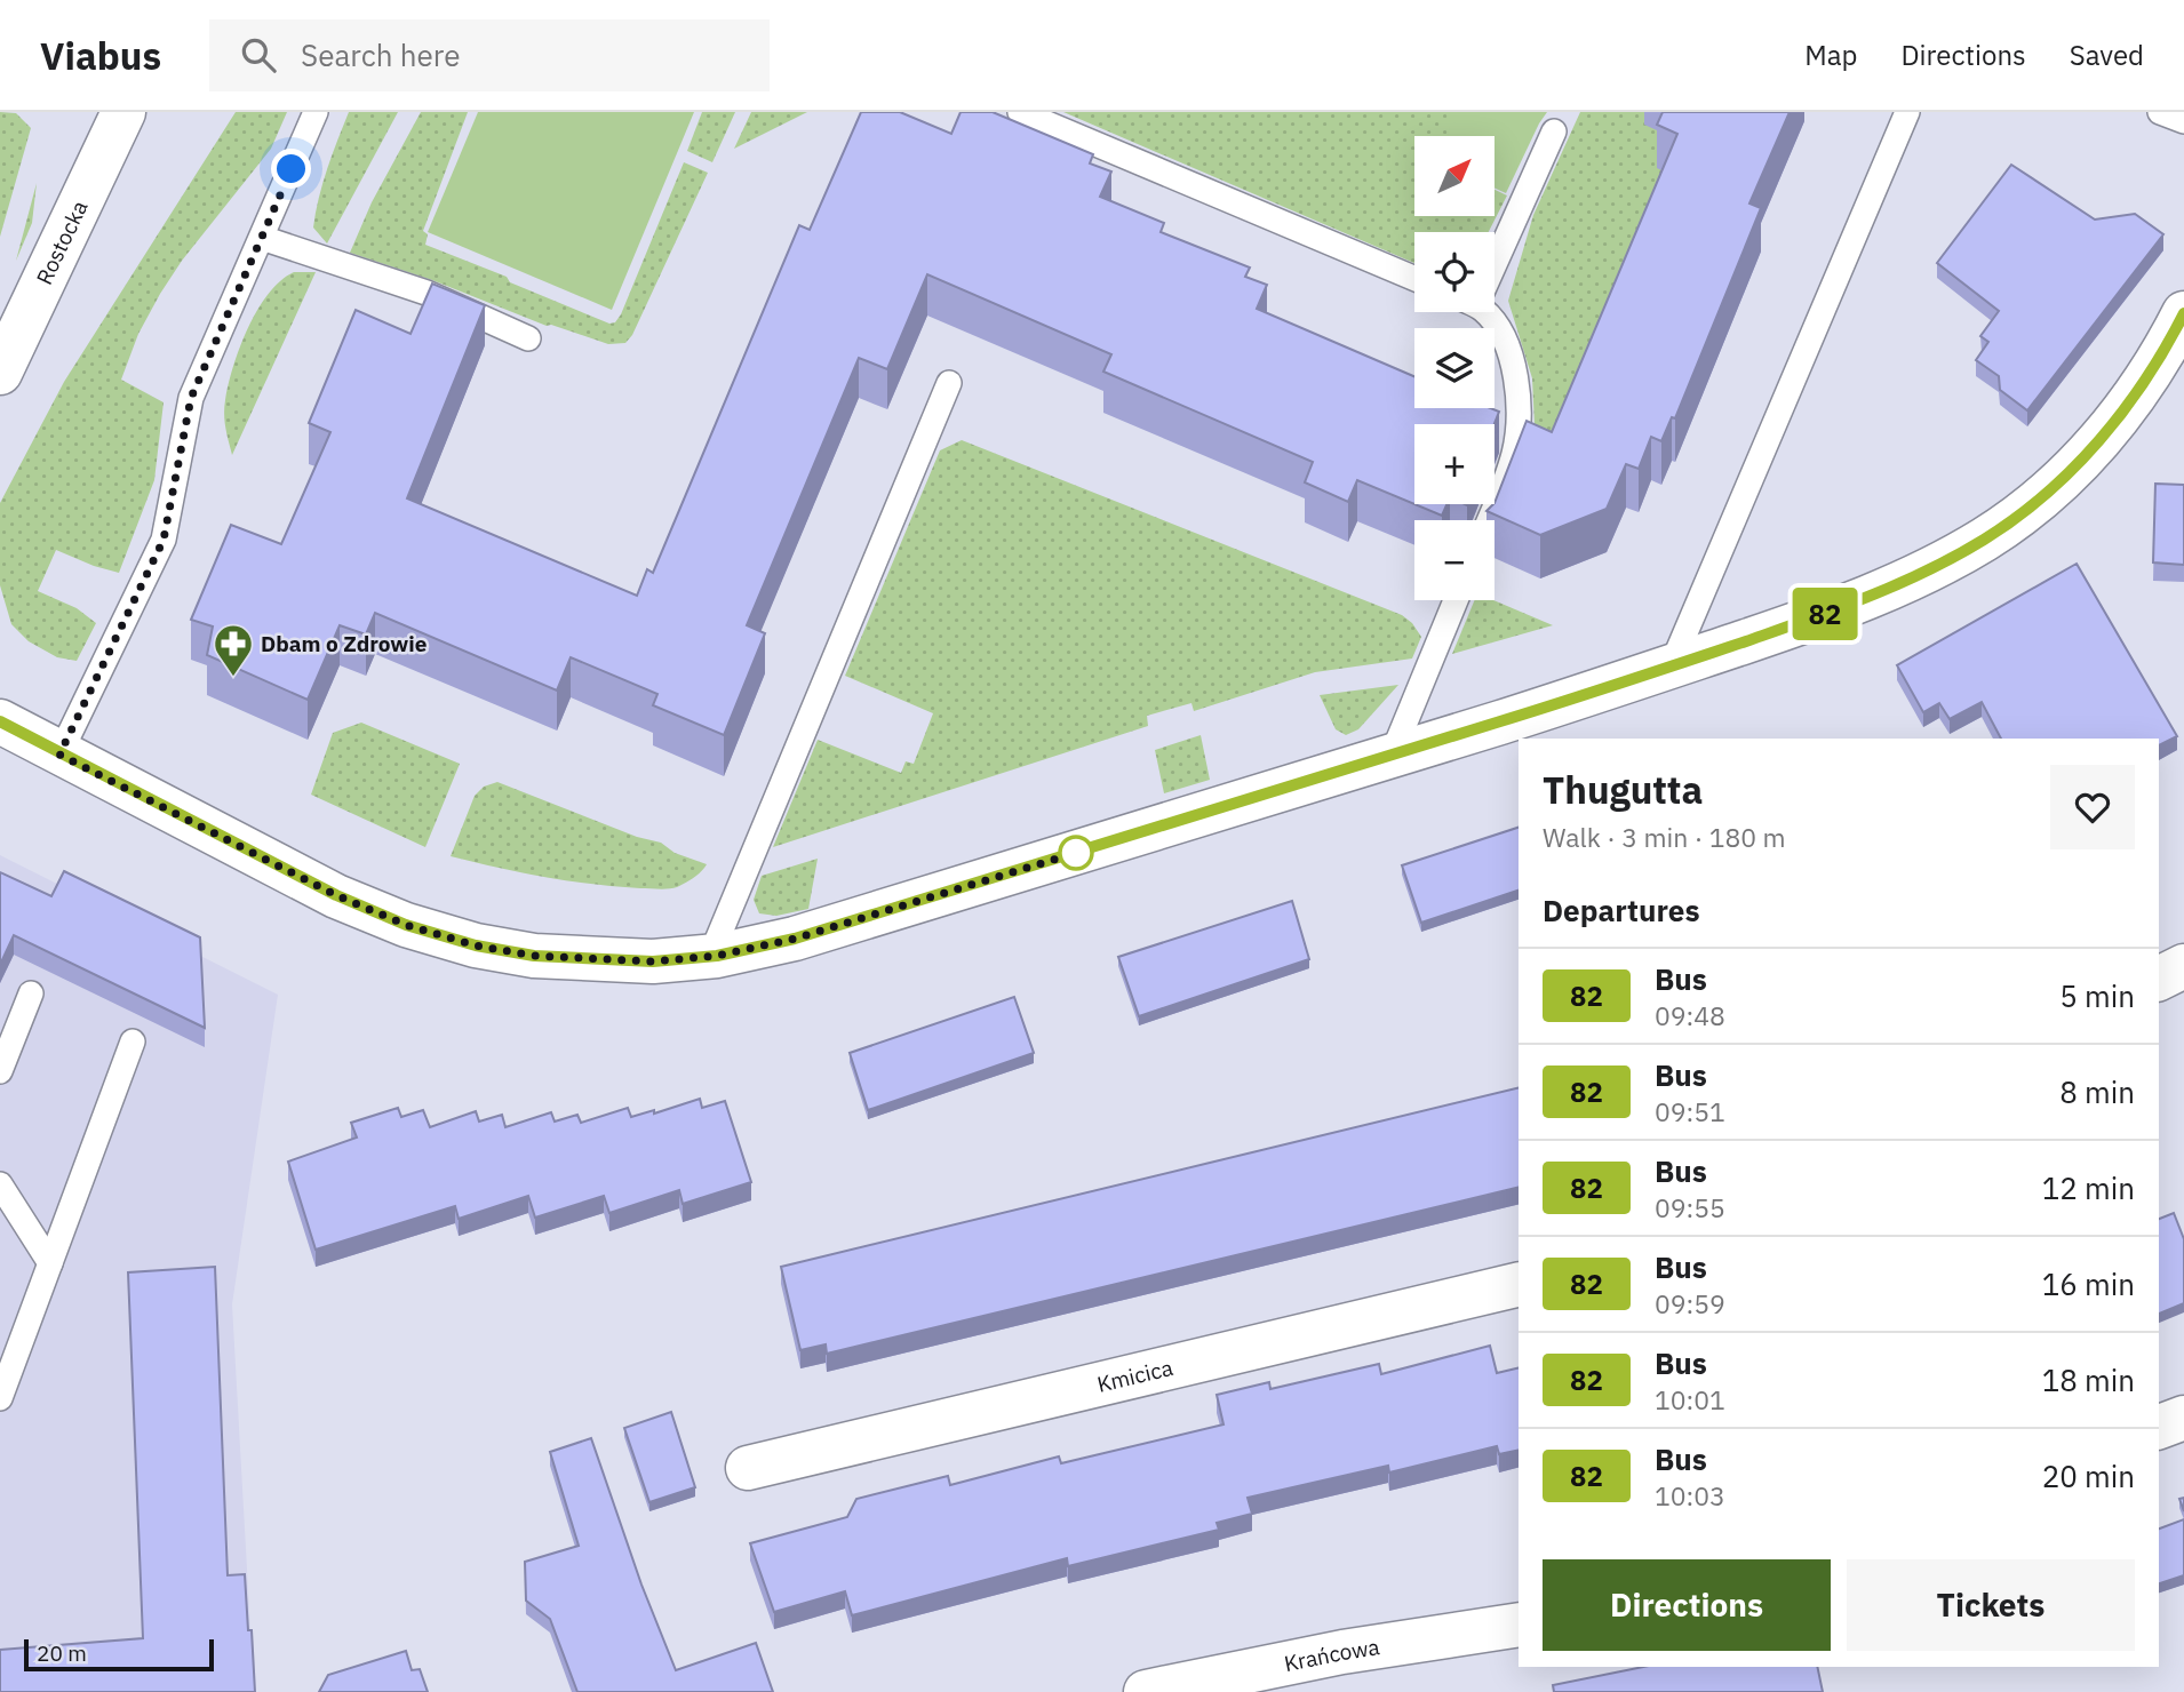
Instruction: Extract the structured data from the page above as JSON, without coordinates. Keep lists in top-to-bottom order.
{
  "streets": {
    "street": ["Rostocka", "Kmicica", "Krańcowa"]
  },
  "places": {
    "pharmacy": ["Dbam o Zdrowie"]
  },
  "lines": ["bus line 82"],
  "scale_bar": "20 m",
  "north": "top right",
  "page": {
    "header": "Viabus",
    "search": "Search here",
    "nav": ["Map", "Directions", "Saved"],
    "on_map": "82",
    "map_buttons": ["+", "−"],
    "heading": [
      ["Thugutta", "Walk · 3 min · 180 m"],
      "Departures"
    ],
    "list": [
      {
        "mark": "82",
        "name": "Bus",
        "note": "09:48",
        "value": "5 min"
      },
      {
        "mark": "82",
        "name": "Bus",
        "note": "09:51",
        "value": "8 min"
      },
      {
        "mark": "82",
        "name": "Bus",
        "note": "09:55",
        "value": "12 min"
      },
      {
        "mark": "82",
        "name": "Bus",
        "note": "09:59",
        "value": "16 min"
      },
      {
        "mark": "82",
        "name": "Bus",
        "note": "10:01",
        "value": "18 min"
      },
      {
        "mark": "82",
        "name": "Bus",
        "note": "10:03",
        "value": "20 min"
      }
    ],
    "buttons": ["Directions", "Tickets"],
    "scale": "20 m"
  }
}
